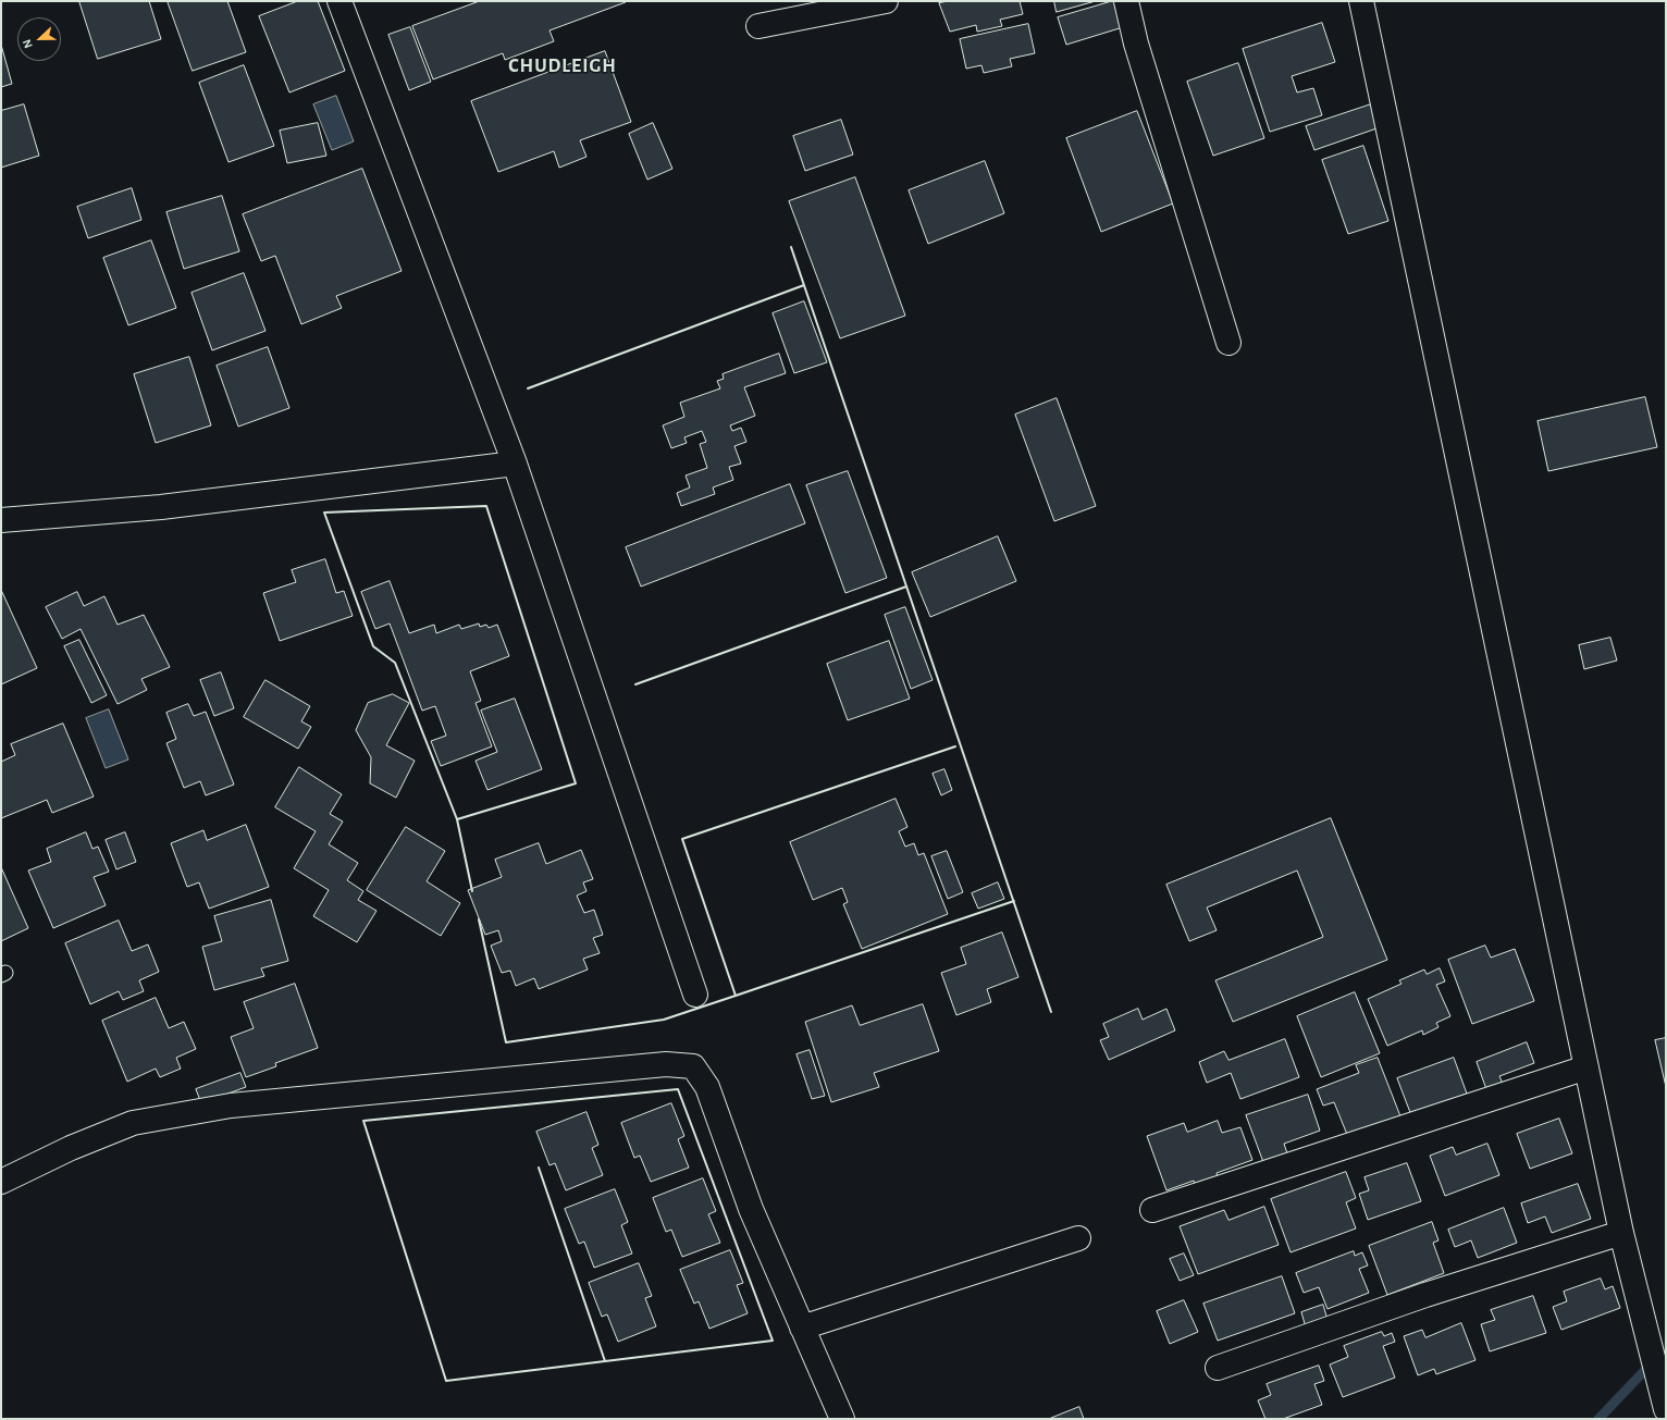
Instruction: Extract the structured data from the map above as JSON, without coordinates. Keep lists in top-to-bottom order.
{
  "districts": ["CHUDLEIGH"],
  "north": "left"
}
